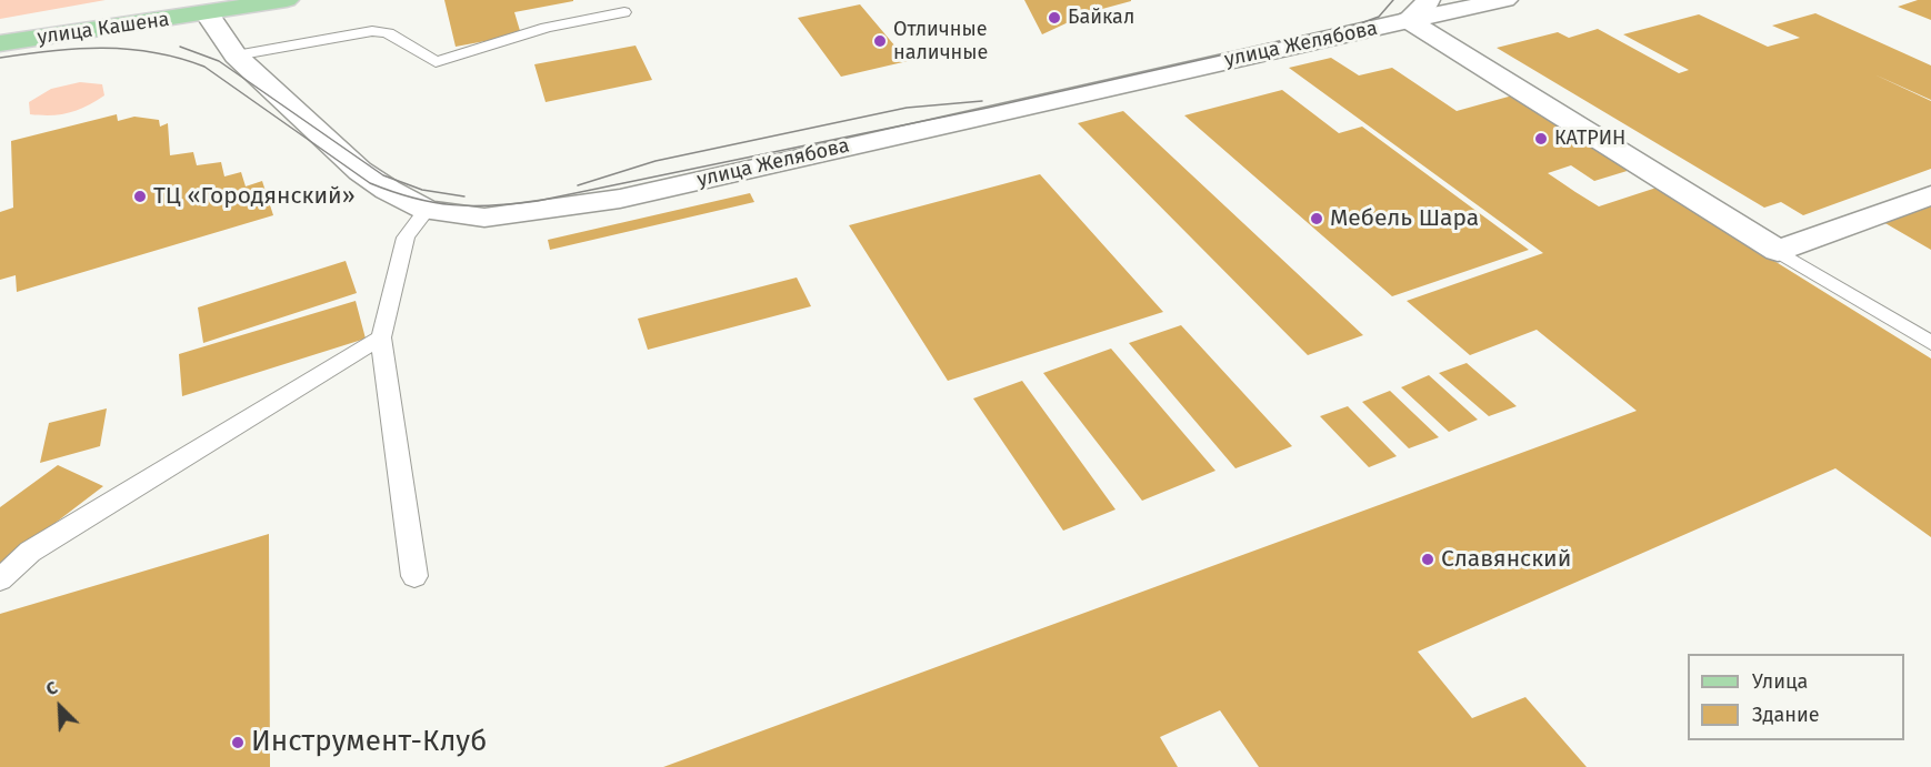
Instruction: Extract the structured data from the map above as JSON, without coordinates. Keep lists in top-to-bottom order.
{
  "streets": {
    "main road": ["улица Кашена"],
    "street": ["улица Желябова"]
  },
  "crossings": [
    ["улица Кашена", "улица Желябова"]
  ],
  "places": [
    "Байкал",
    "Отличные наличные",
    "КАТРИН",
    "ТЦ «Городянский»",
    "Мебель Шара",
    "Славянский",
    "Инструмент-Клуб"
  ],
  "legend": ["Улица", "Здание"],
  "north": "top left"
}
